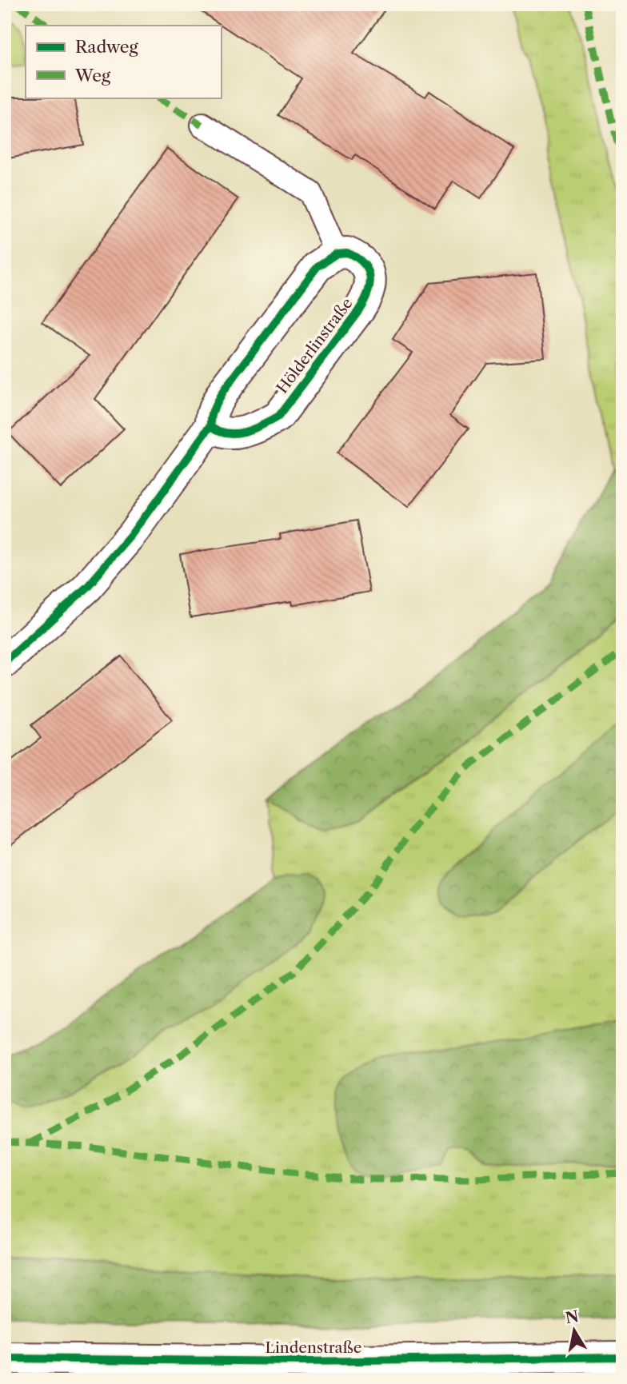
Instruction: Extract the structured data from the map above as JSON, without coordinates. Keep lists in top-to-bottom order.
{
  "streets": {
    "street": ["Hölderlinstraße", "Lindenstraße"]
  },
  "legend": ["Radweg", "Weg"],
  "north": "top"
}
